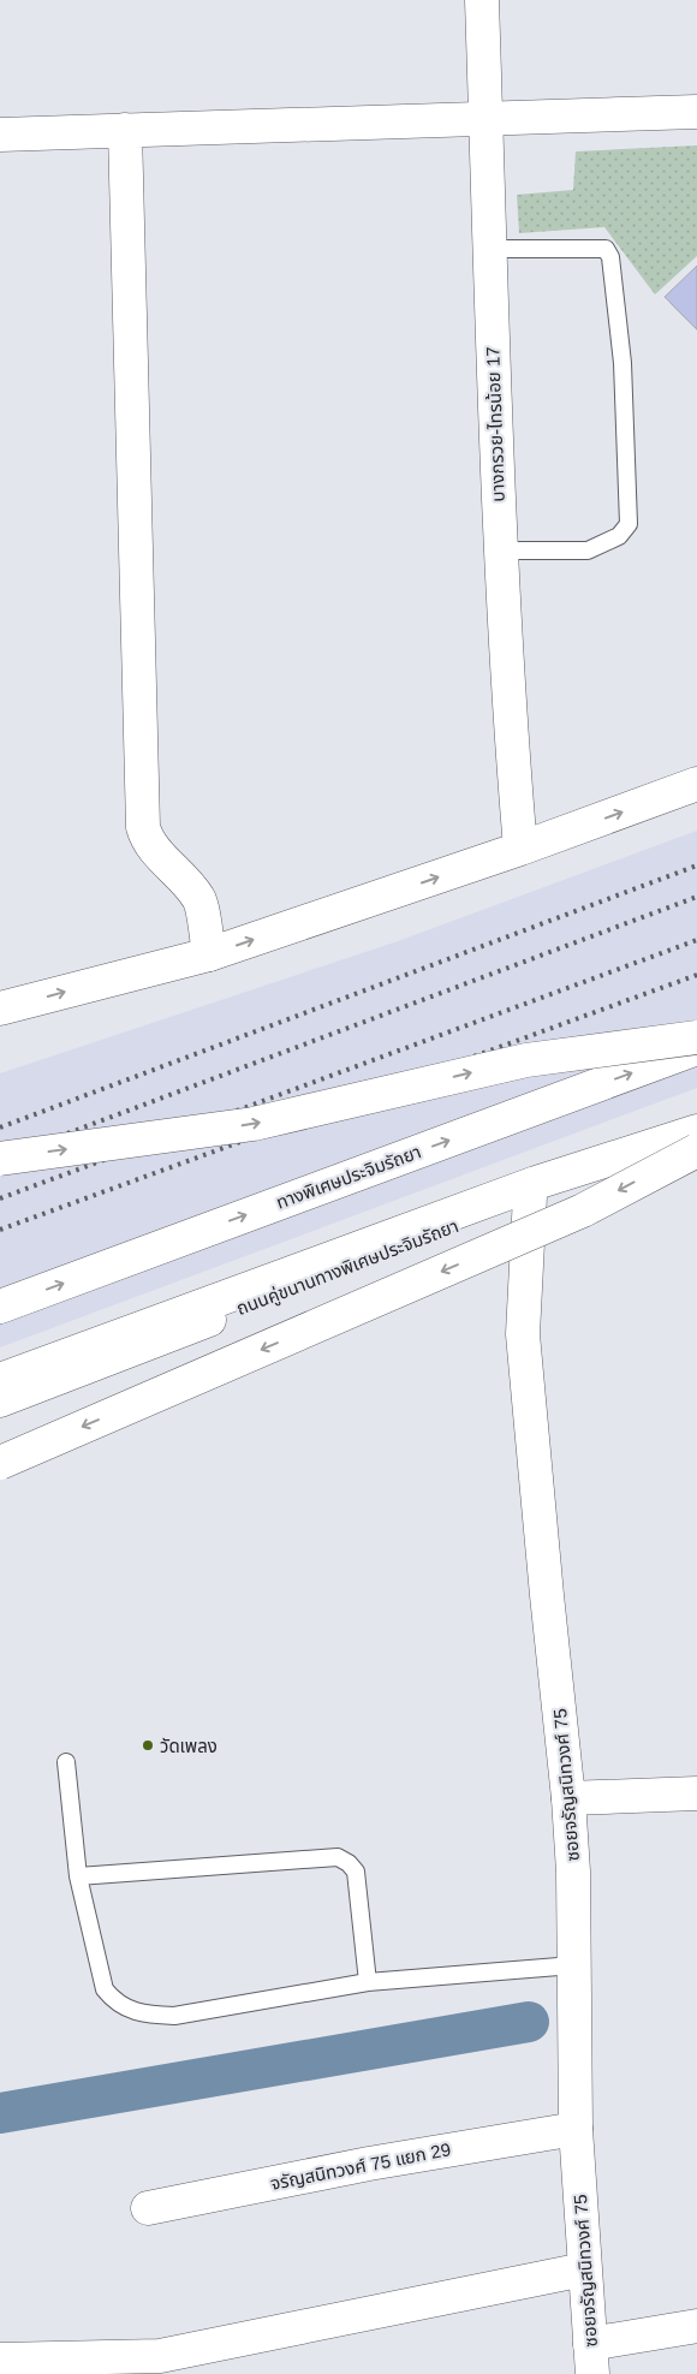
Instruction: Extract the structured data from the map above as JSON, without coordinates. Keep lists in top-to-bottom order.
{
  "streets": {
    "main road": [
      "บางกรวย-ไทรน้อย 17",
      "ทางพิเศษประจิมรัถยา",
      "ถนนคู่ขนานทางพิเศษประจิมรัถยา",
      "ซอยจรัญสนิทวงศ์ 75",
      "จรัญสนิทวงศ์ 75 แยก 29"
    ]
  },
  "crossings": [
    ["ถนนคู่ขนานทางพิเศษประจิมรัถยา", "ซอยจรัญสนิทวงศ์ 75"],
    ["ซอยจรัญสนิทวงศ์ 75", "จรัญสนิทวงศ์ 75 แยก 29"]
  ],
  "places": ["วัดเพลง"]
}
